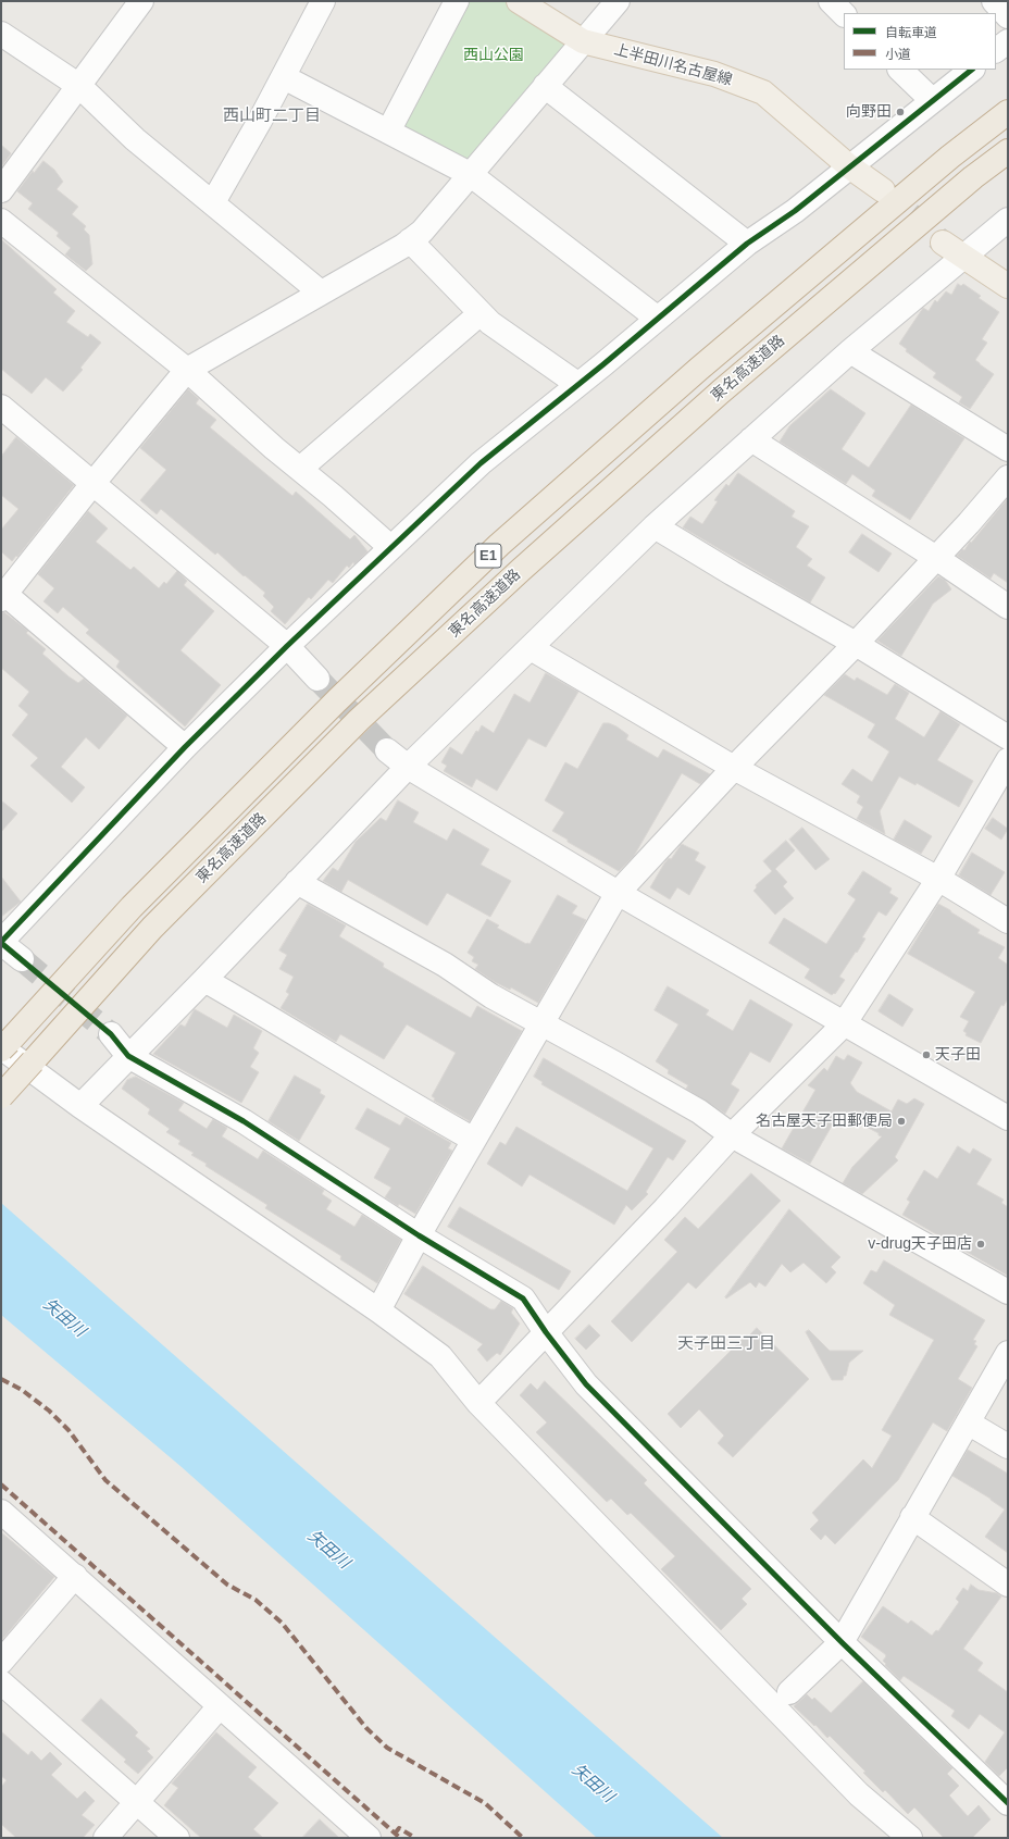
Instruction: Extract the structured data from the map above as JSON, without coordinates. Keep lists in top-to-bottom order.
{
  "streets": {
    "highway": ["東名高速道路", "E1"],
    "main road": ["上半田川名古屋線"]
  },
  "districts": ["西山町二丁目", "天子田三丁目"],
  "water": ["矢田川"],
  "parks": ["西山公園"],
  "places": [
    "向野田",
    "天子田",
    "名古屋天子田郵便局",
    "v-drug天子田店"
  ],
  "legend": ["自転車道", "小道"]
}
